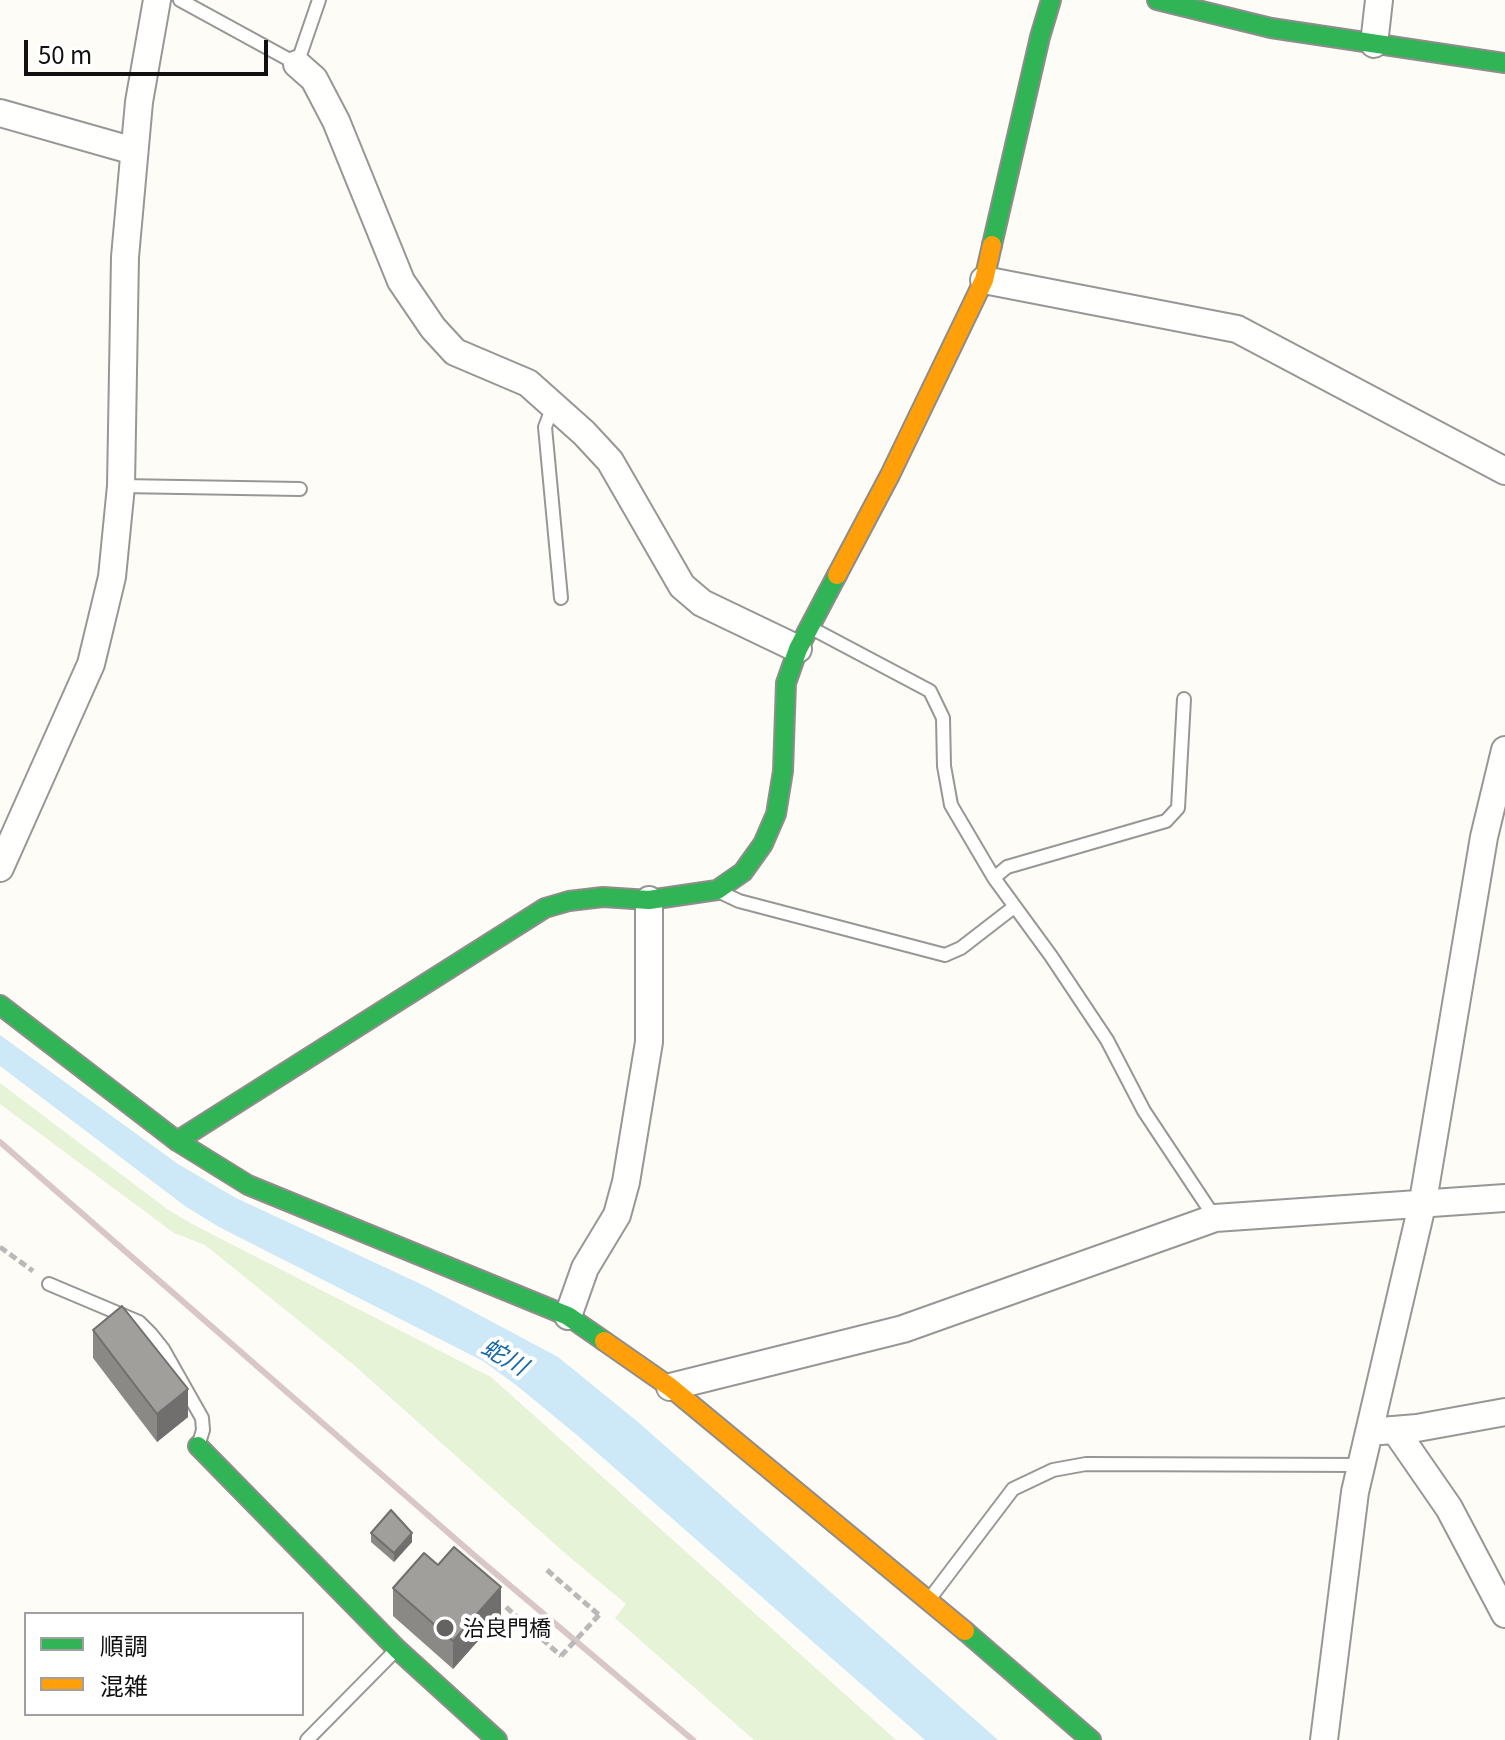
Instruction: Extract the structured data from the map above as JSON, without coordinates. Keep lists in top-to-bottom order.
{
  "water": ["蛇川"],
  "places": ["治良門橋"],
  "legend": ["順調", "混雑"],
  "scale_bar": "50 m"
}
